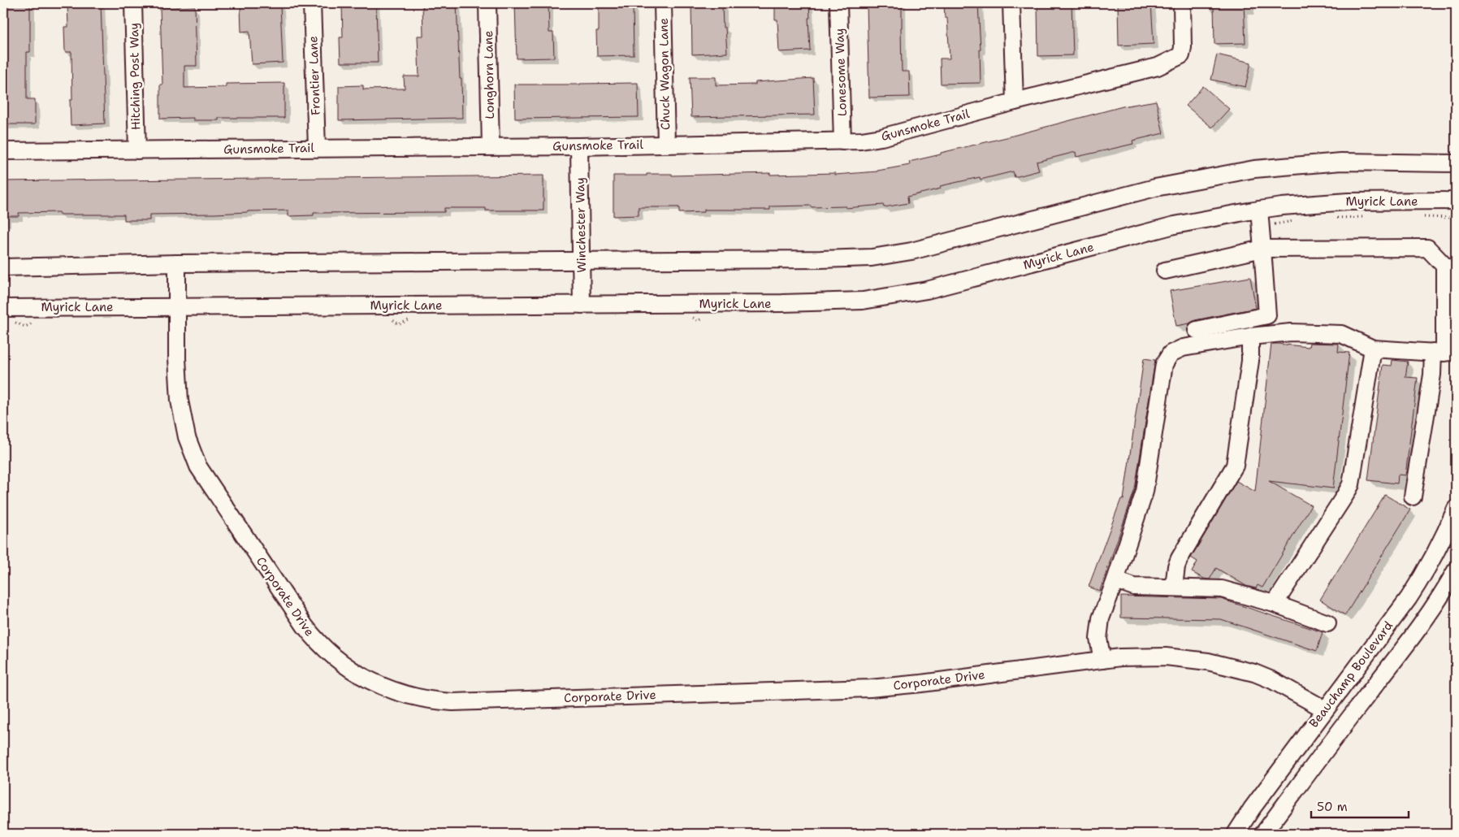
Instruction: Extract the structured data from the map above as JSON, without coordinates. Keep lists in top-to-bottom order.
{
  "streets": {
    "street": [
      "Lonesome Way",
      "Chuck Wagon Lane",
      "Longhorn Lane",
      "Frontier Lane",
      "Hitching Post Way",
      "Gunsmoke Trail",
      "Myrick Lane",
      "Winchester Way",
      "Corporate Drive",
      "Beauchamp Boulevard"
    ]
  },
  "crossings": [
    ["Lonesome Way", "Gunsmoke Trail"],
    ["Chuck Wagon Lane", "Gunsmoke Trail"],
    ["Longhorn Lane", "Gunsmoke Trail"],
    ["Frontier Lane", "Gunsmoke Trail"],
    ["Hitching Post Way", "Gunsmoke Trail"],
    ["Gunsmoke Trail", "Winchester Way"],
    ["Myrick Lane", "Winchester Way"],
    ["Myrick Lane", "Corporate Drive"],
    ["Corporate Drive", "Beauchamp Boulevard"]
  ],
  "scale_bar": "50 m"
}
